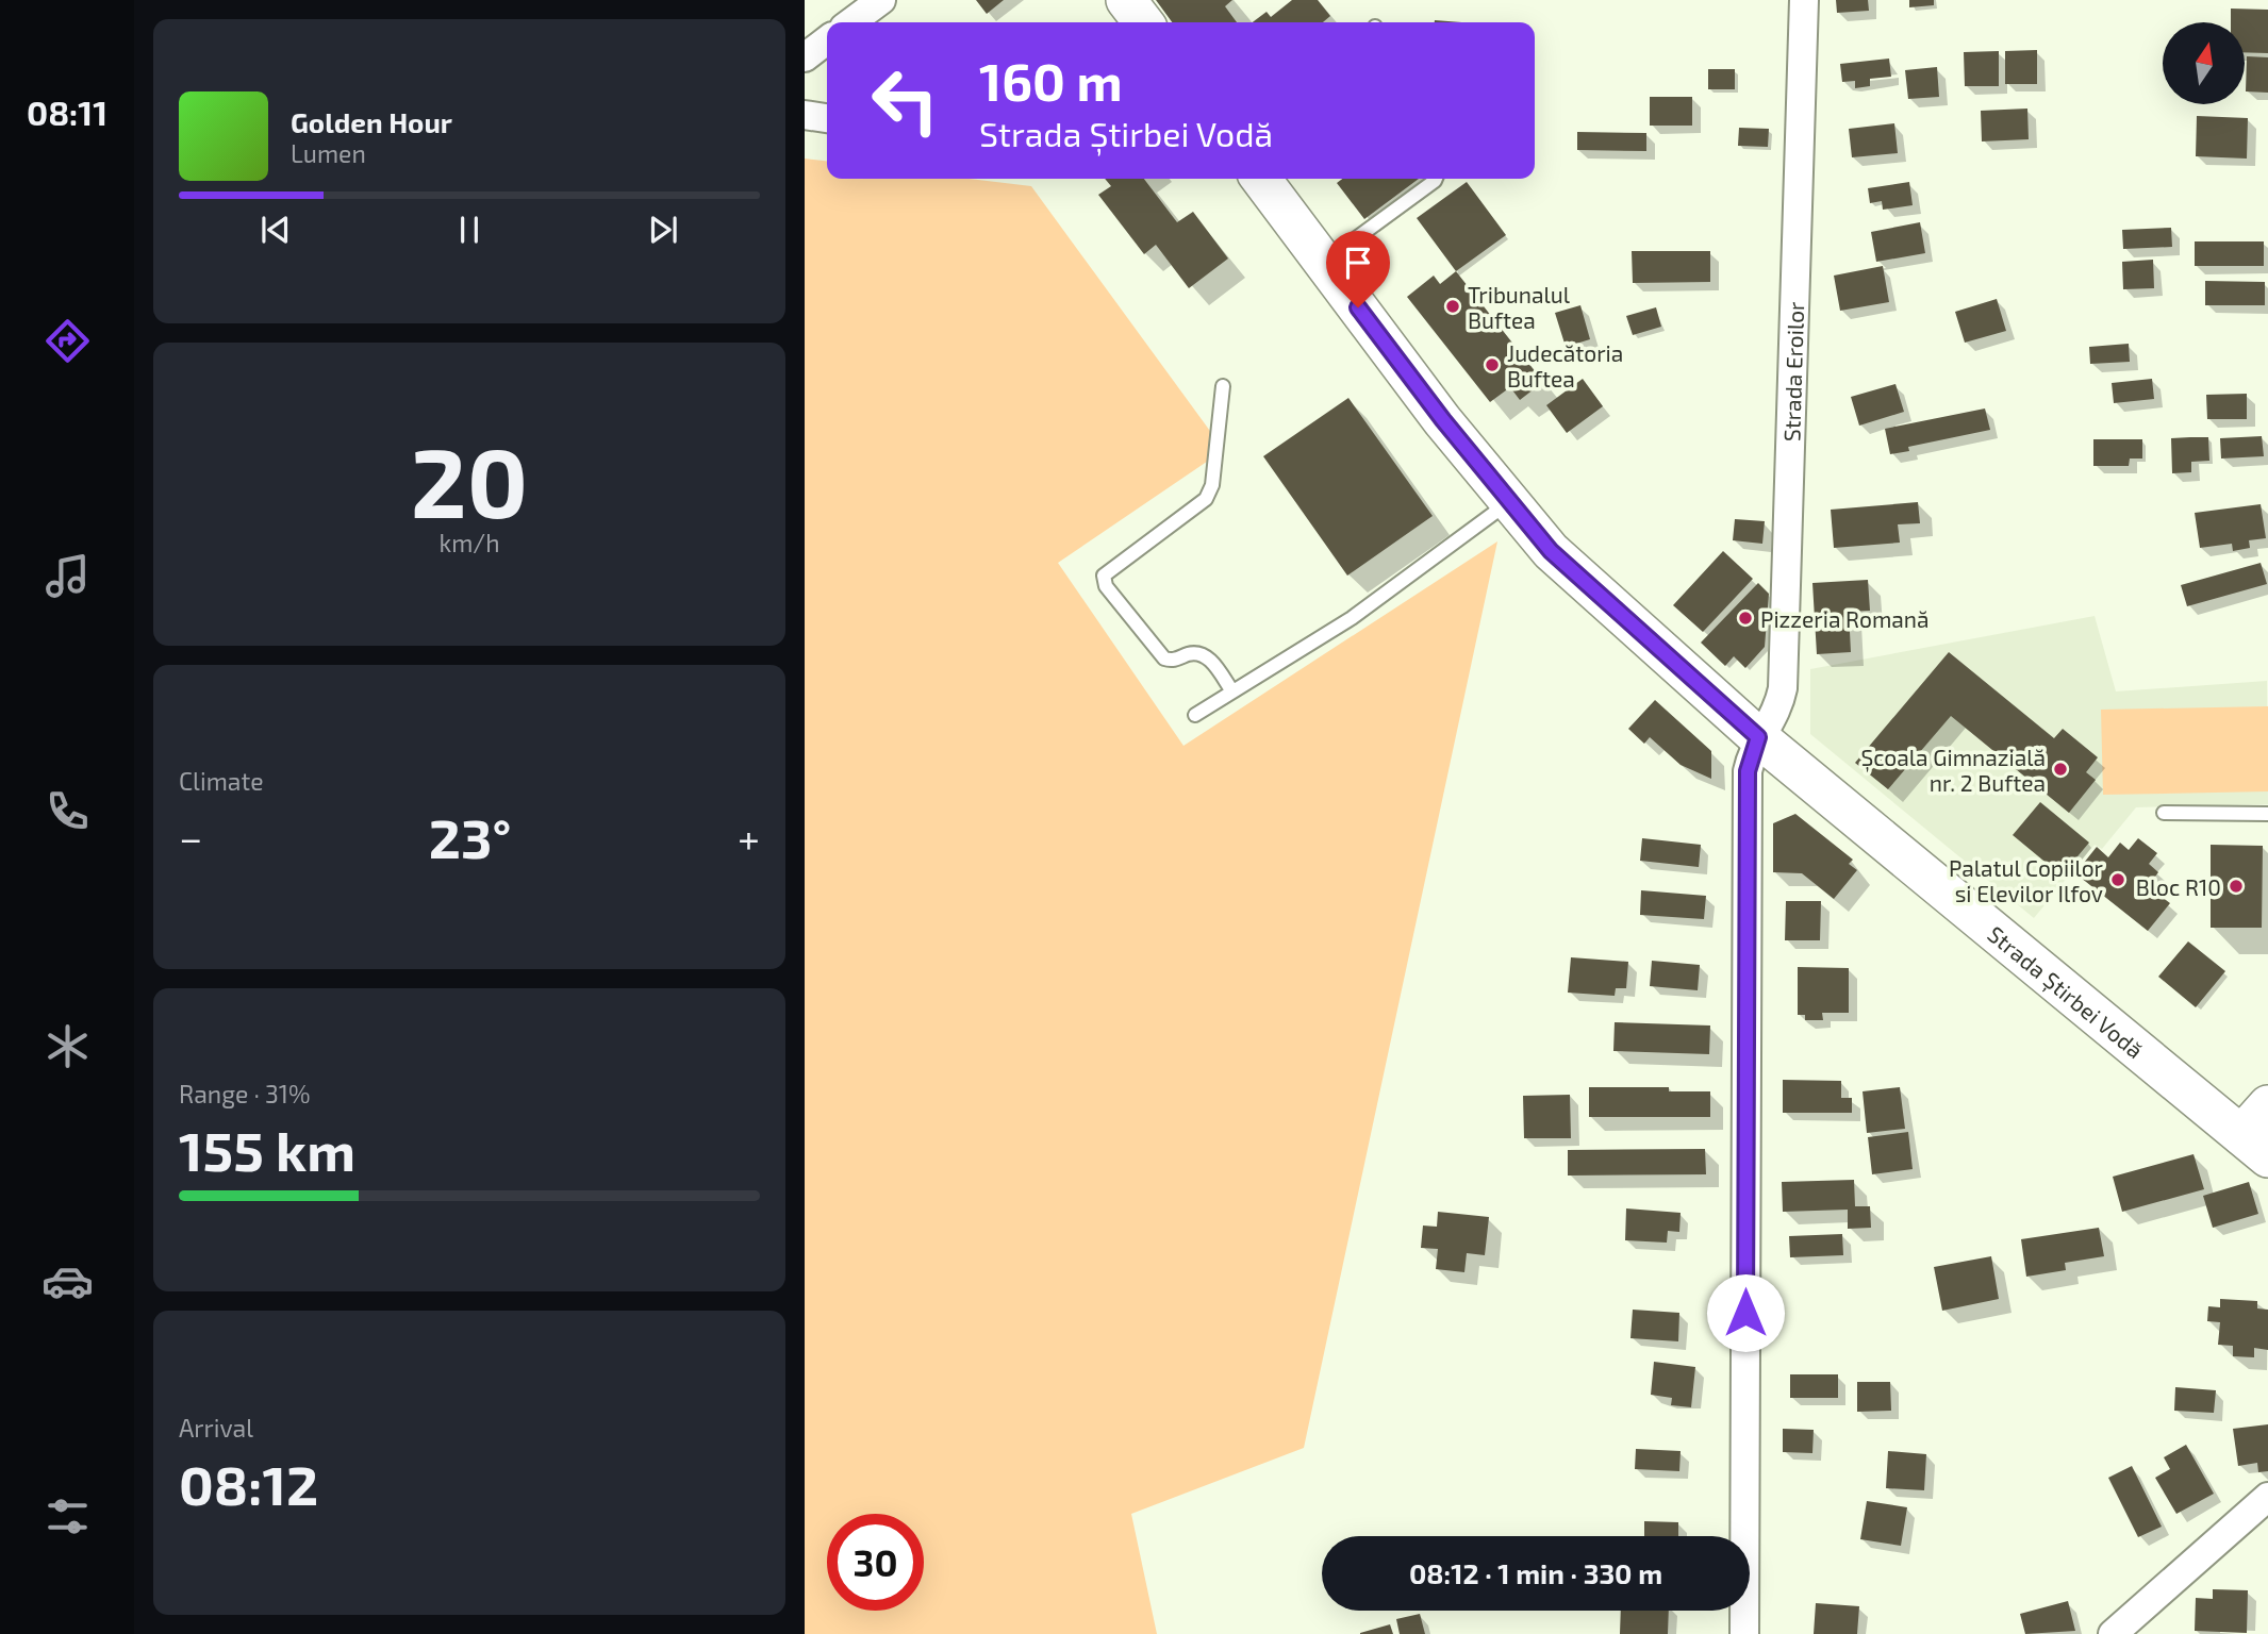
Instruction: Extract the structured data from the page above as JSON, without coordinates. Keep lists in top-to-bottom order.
{
  "streets": {
    "street": ["Strada Eroilor", "Strada Știrbei Vodă"]
  },
  "crossings": [
    ["Strada Eroilor", "Strada Știrbei Vodă"]
  ],
  "places": [
    "Tribunalul Buftea",
    "Judecătoria Buftea",
    "Pizzeria Romană",
    "Școala Gimnazială nr. 2 Buftea",
    "Palatul Copiilor si Elevilor Ilfov",
    "Bloc R10"
  ],
  "north": "top",
  "page": {
    "tabs": "08:11",
    "turn": ["160 m", "Strada Știrbei Vodă"],
    "song": ["Golden Hour", "Lumen"],
    "tile": [
      ["20", "km/h"],
      "Climate",
      ["Range · 31%", "155 km"],
      ["Arrival", "08:12"]
    ],
    "heat": ["−", "23°", "+"],
    "limit": "30",
    "trip": "08:12 · 1 min · 330 m"
  }
}
